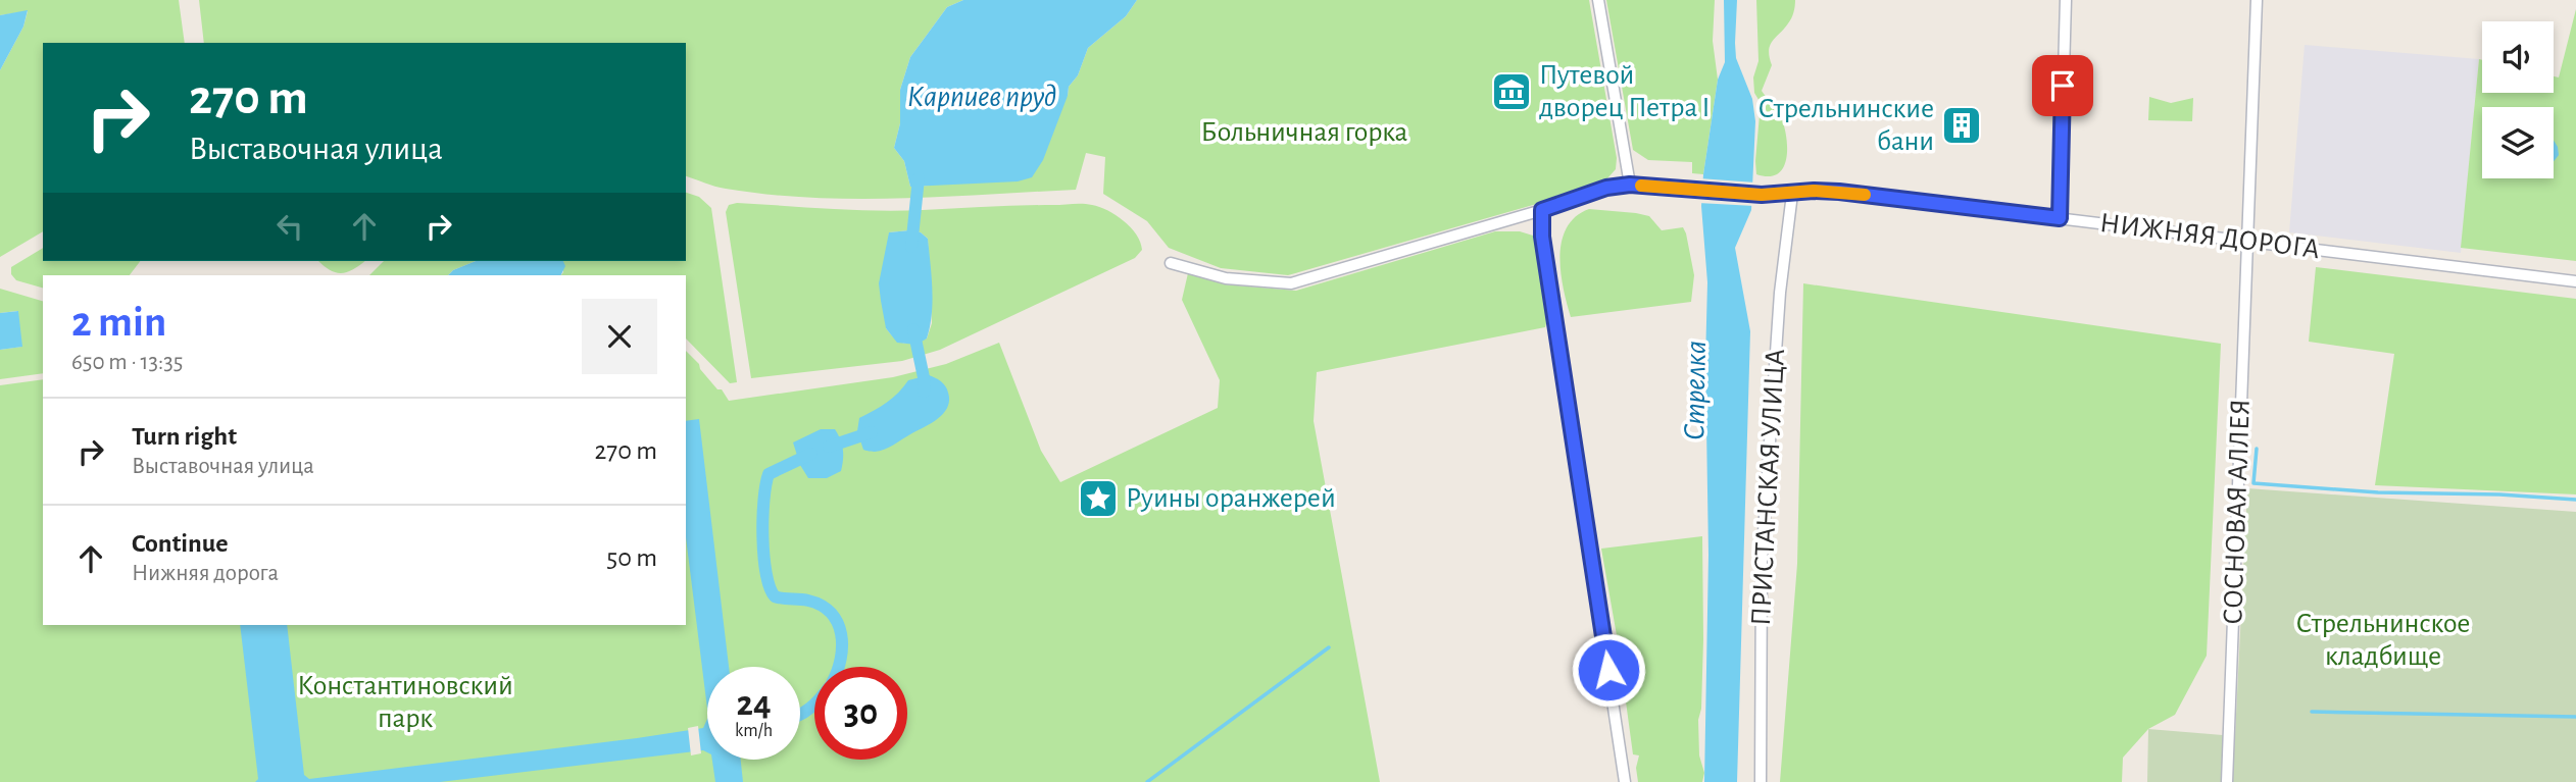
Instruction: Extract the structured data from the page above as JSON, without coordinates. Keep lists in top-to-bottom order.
{
  "streets": {
    "street": ["НИЖНЯЯ ДОРОГА", "ПРИСТАНСКАЯ УЛИЦА", "СОСНОВАЯ АЛЛЕЯ"]
  },
  "crossings": [
    ["НИЖНЯЯ ДОРОГА", "ПРИСТАНСКАЯ УЛИЦА"],
    ["НИЖНЯЯ ДОРОГА", "СОСНОВАЯ АЛЛЕЯ"]
  ],
  "water": ["Карпиев пруд", "Стрелка"],
  "parks": ["Больничная горка", "Стрельнинское кладбище", "Константиновский парк"],
  "places": {
    "museum": ["Путевой дворец Петра I"],
    "building": ["Стрельнинские бани"],
    "place": ["Руины оранжерей"]
  },
  "page": {
    "turn": ["270 m", "Выставочная улица"],
    "heading": ["2 min", "650 m · 13:35"],
    "list": [
      {
        "name": "Turn right",
        "note": "Выставочная улица",
        "value": "270 m"
      },
      {
        "name": "Continue",
        "note": "Нижняя дорога",
        "value": "50 m"
      }
    ],
    "speed": "24 km/h",
    "limit": "30"
  }
}
